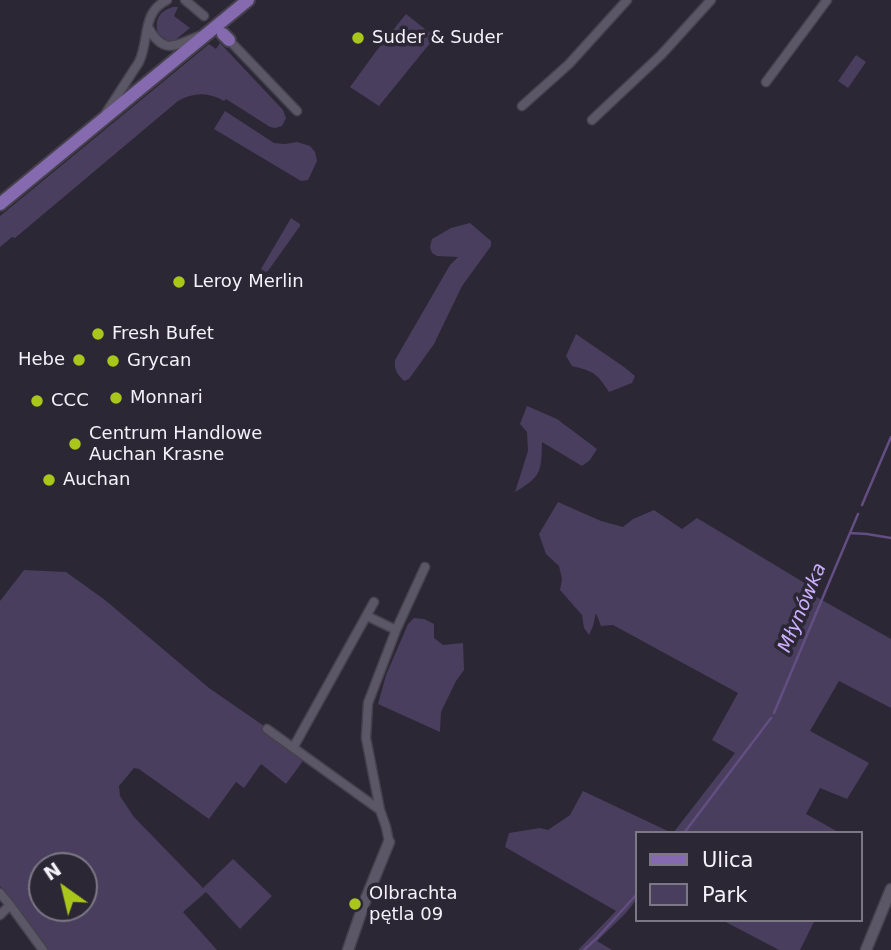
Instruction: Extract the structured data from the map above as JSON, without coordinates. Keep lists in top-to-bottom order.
{
  "water": ["Młynówka"],
  "places": [
    "Suder & Suder",
    "Leroy Merlin",
    "Fresh Bufet",
    "Hebe",
    "Grycan",
    "Monnari",
    "CCC",
    "Centrum Handlowe Auchan Krasne",
    "Auchan",
    "Olbrachta pętla 09"
  ],
  "legend": ["Ulica", "Park"],
  "north": "top left"
}
